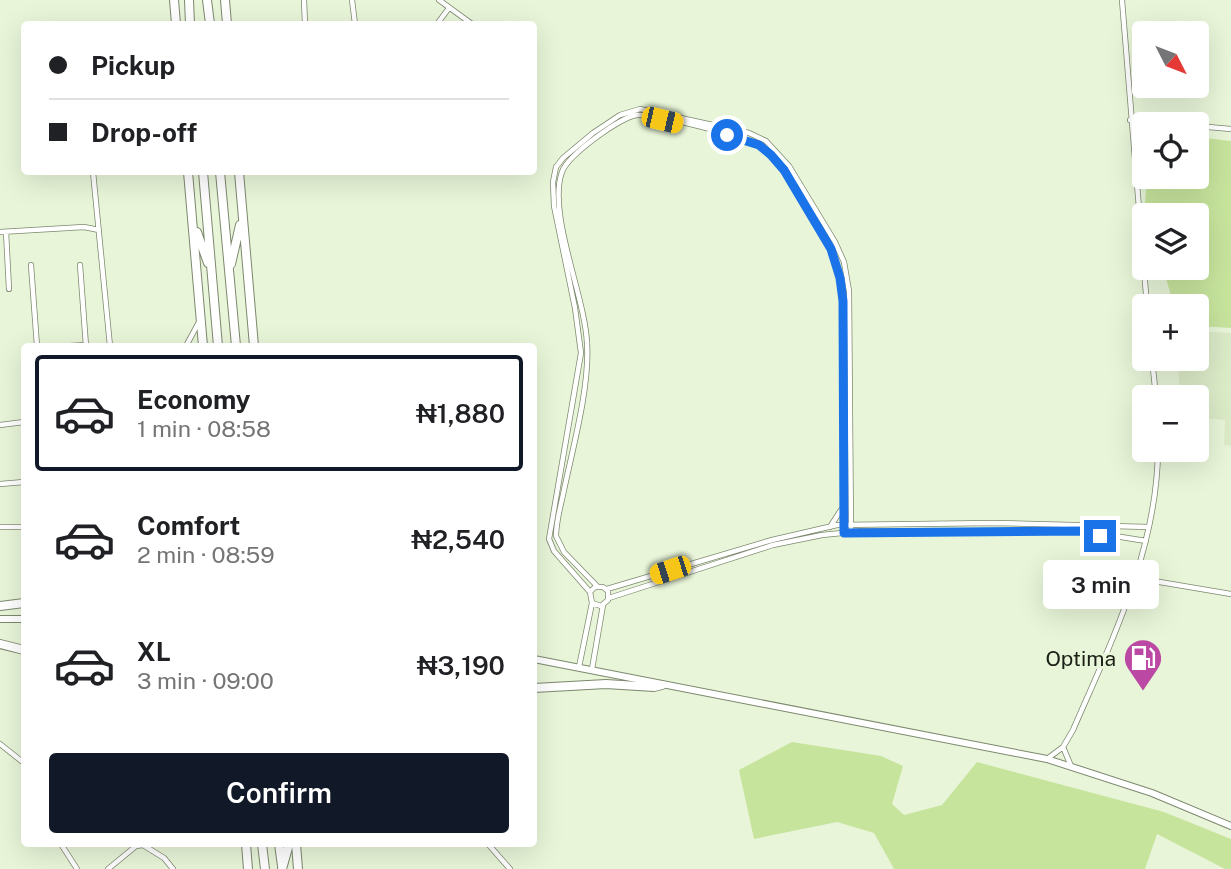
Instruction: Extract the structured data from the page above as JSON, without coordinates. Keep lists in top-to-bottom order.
{
  "places": {
    "fuel station": ["Optima"]
  },
  "north": "bottom right",
  "page": {
    "map_buttons": ["+", "−"],
    "banner": ["Pickup", "Drop-off"],
    "list": [
      {
        "name": "Economy",
        "note": "1 min · 08:58",
        "value": "₦1,880"
      },
      {
        "name": "Comfort",
        "note": "2 min · 08:59",
        "value": "₦2,540"
      },
      {
        "name": "XL",
        "note": "3 min · 09:00",
        "value": "₦3,190"
      }
    ],
    "bubble": "3 min",
    "buttons": "Confirm"
  }
}
